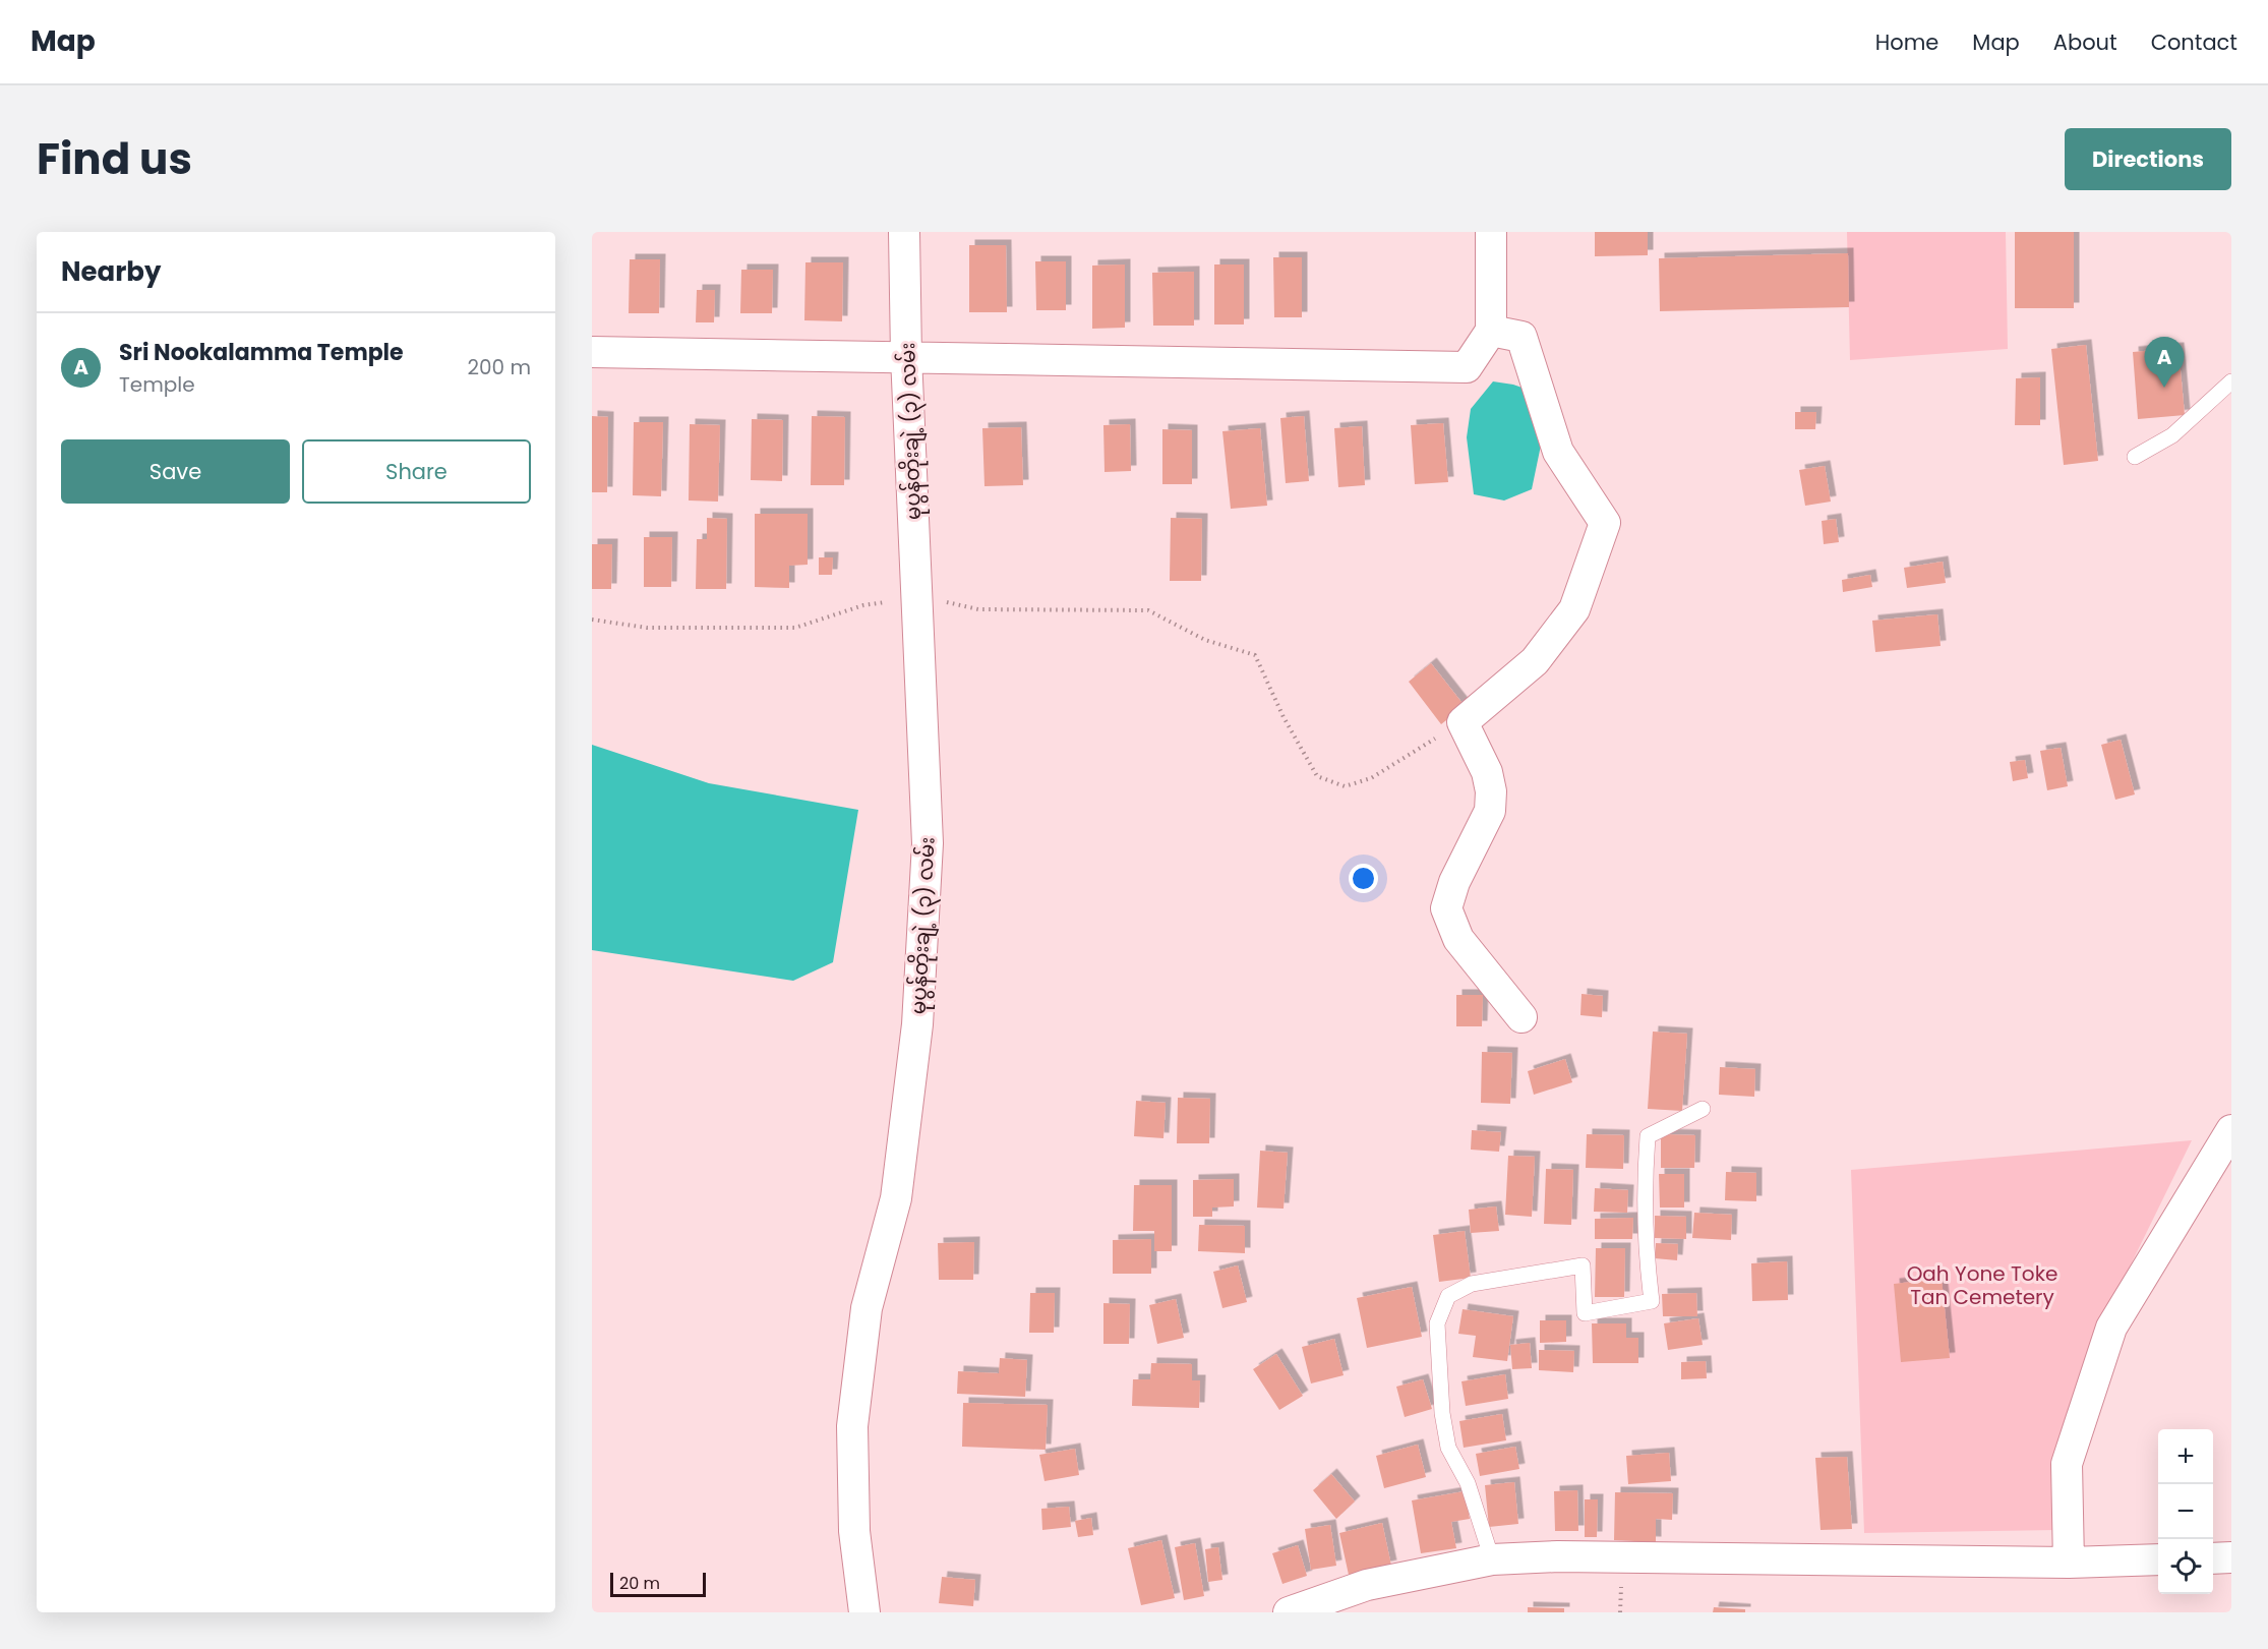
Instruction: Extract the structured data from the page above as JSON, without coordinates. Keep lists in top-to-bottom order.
{
  "streets": {
    "street": ["မုပွန်တိုးချဲ့ (၃) လမ်း"]
  },
  "parks": ["Oah Yone Toke Tan Cemetery"],
  "scale_bar": "20 m",
  "page": {
    "header": "Map",
    "nav": [
      "Home",
      "Map",
      "About",
      "Contact"
    ],
    "title": "Find us",
    "buttons": [
      "Directions",
      ["Save", "Share"]
    ],
    "heading": "Nearby",
    "list": [
      {
        "mark": "A",
        "name": "Sri Nookalamma Temple",
        "note": "Temple",
        "value": "200 m"
      }
    ],
    "pins": "A",
    "map_buttons": ["+", "−"],
    "scale": "20 m"
  }
}
